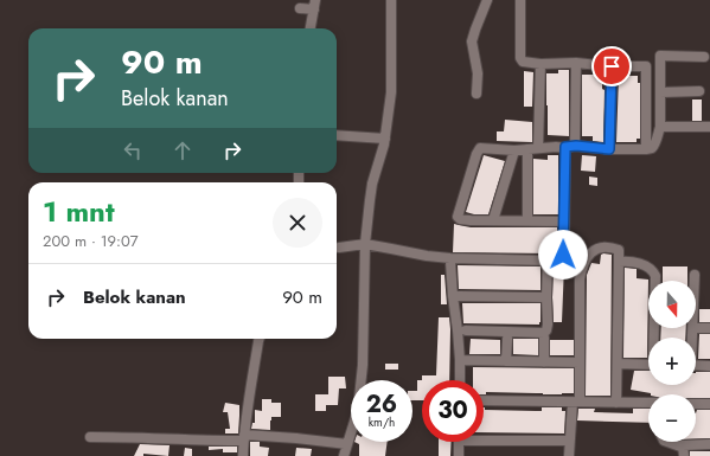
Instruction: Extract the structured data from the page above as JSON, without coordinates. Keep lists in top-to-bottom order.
{
  "north": "bottom",
  "page": {
    "turn": ["90 m", "Belok kanan"],
    "heading": ["1 mnt", "200 m · 19:07"],
    "list": [
      {
        "name": "Belok kanan",
        "value": "90 m"
      }
    ],
    "map_buttons": ["+", "−"],
    "speed": "26 km/h",
    "limit": "30"
  }
}
